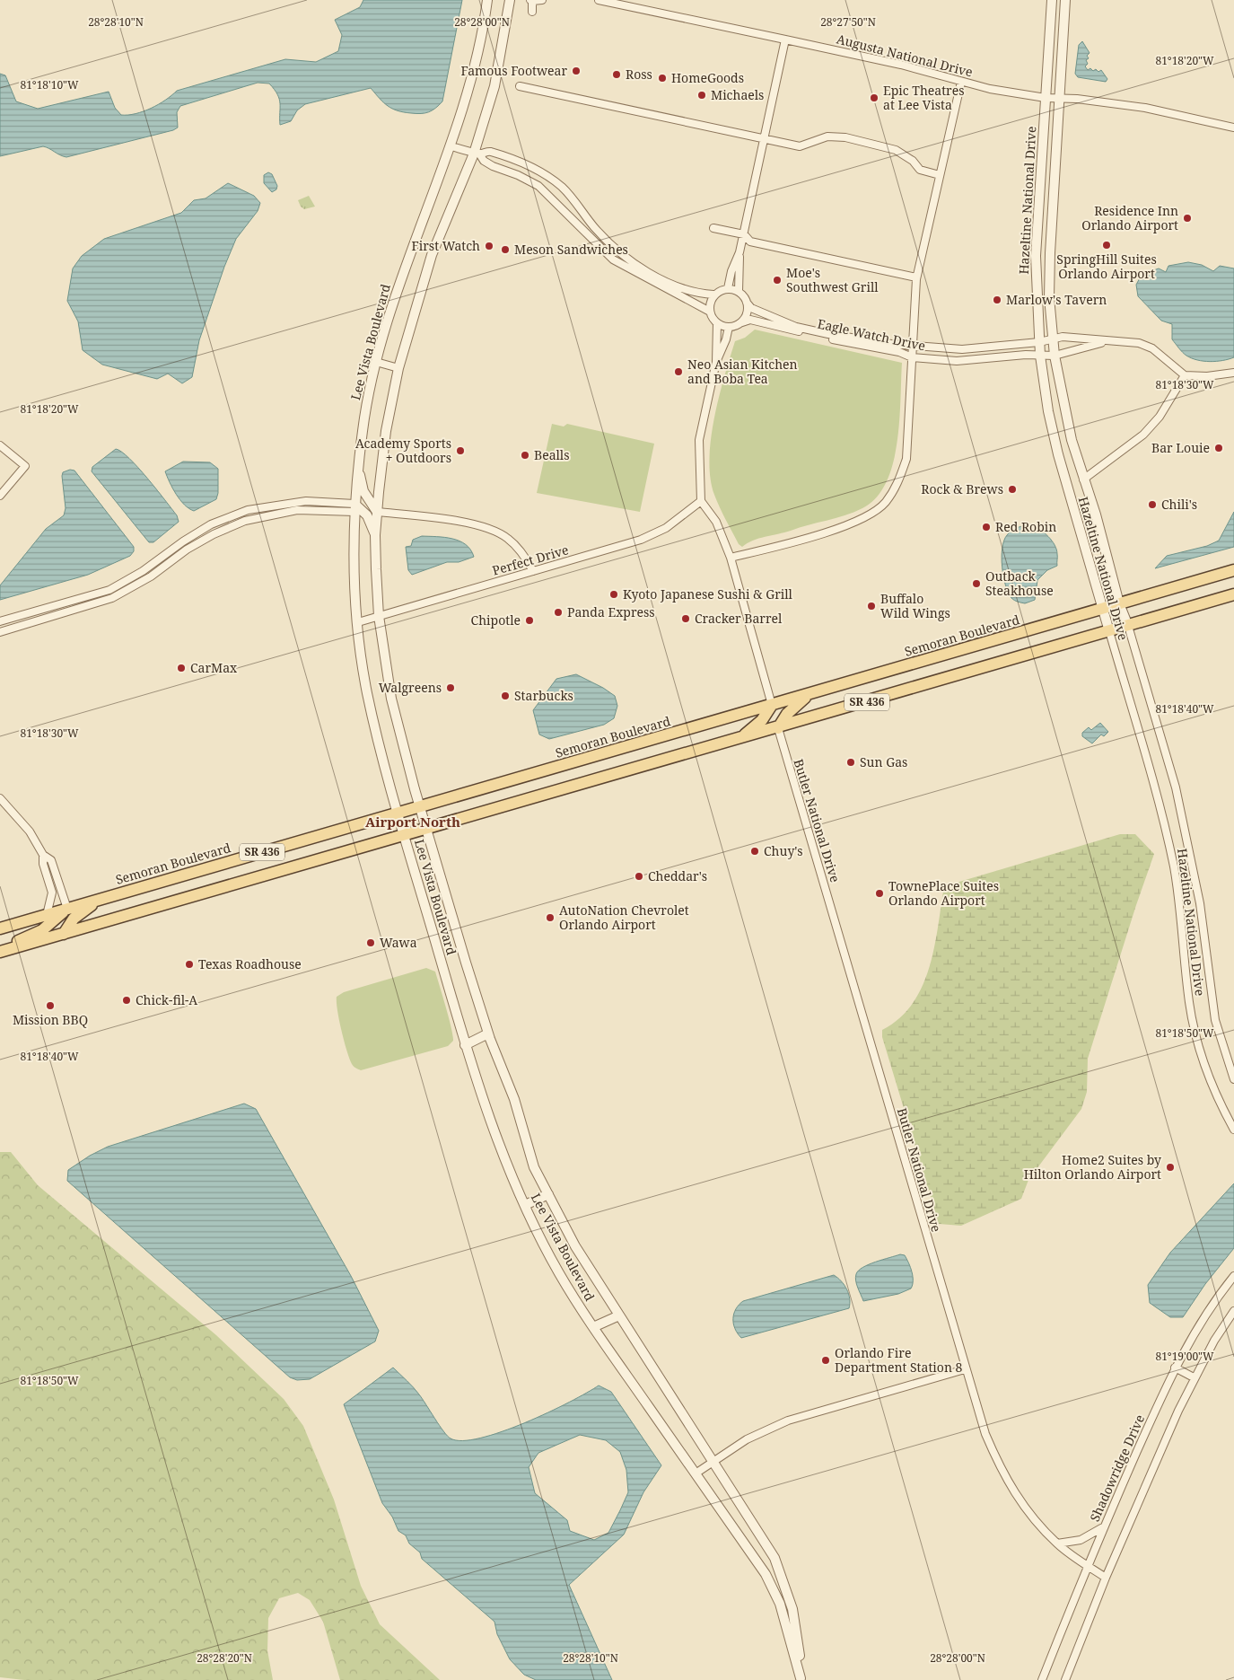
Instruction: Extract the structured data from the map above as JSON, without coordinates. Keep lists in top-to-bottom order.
{
  "streets": {
    "main road": ["Semoran Boulevard", "SR 436"],
    "street": [
      "Augusta National Drive",
      "Hazeltine National Drive",
      "Eagle Watch Drive",
      "Lee Vista Boulevard",
      "Perfect Drive",
      "Butler National Drive",
      "Shadowridge Drive"
    ]
  },
  "crossings": [
    ["Augusta National Drive", "Hazeltine National Drive"],
    ["Hazeltine National Drive", "Eagle Watch Drive"],
    ["Hazeltine National Drive", "Semoran Boulevard"],
    ["Hazeltine National Drive", "SR 436"],
    ["Lee Vista Boulevard", "Perfect Drive"],
    ["Lee Vista Boulevard", "Semoran Boulevard"],
    ["Lee Vista Boulevard", "SR 436"],
    ["SR 436", "Butler National Drive"],
    ["Butler National Drive", "Shadowridge Drive"]
  ],
  "districts": ["Airport North"],
  "places": [
    "Famous Footwear",
    "Ross",
    "HomeGoods",
    "Michaels",
    "Epic Theatres at Lee Vista",
    "Residence Inn Orlando Airport",
    "SpringHill Suites Orlando Airport",
    "First Watch",
    "Meson Sandwiches",
    "Moe's Southwest Grill",
    "Marlow's Tavern",
    "Neo Asian Kitchen and Boba Tea",
    "Bar Louie",
    "Academy Sports + Outdoors",
    "Bealls",
    "Rock & Brews",
    "Chili's",
    "Red Robin",
    "Outback Steakhouse",
    "Kyoto Japanese Sushi & Grill",
    "Buffalo Wild Wings",
    "Panda Express",
    "Cracker Barrel",
    "Chipotle",
    "CarMax",
    "Walgreens",
    "Starbucks",
    "Sun Gas",
    "Chuy's",
    "Cheddar's",
    "TownePlace Suites Orlando Airport",
    "AutoNation Chevrolet Orlando Airport",
    "Wawa",
    "Texas Roadhouse",
    "Chick-fil-A",
    "Mission BBQ",
    "Home2 Suites by Hilton Orlando Airport",
    "Orlando Fire Department Station 8"
  ],
  "coordinates": [
    "28°28'10\"N",
    "28°28'00\"N",
    "28°27'50\"N",
    "81°18'20\"W",
    "81°18'10\"W",
    "81°18'30\"W",
    "81°18'40\"W",
    "81°18'50\"W",
    "81°19'00\"W",
    "28°28'20\"N"
  ]
}
